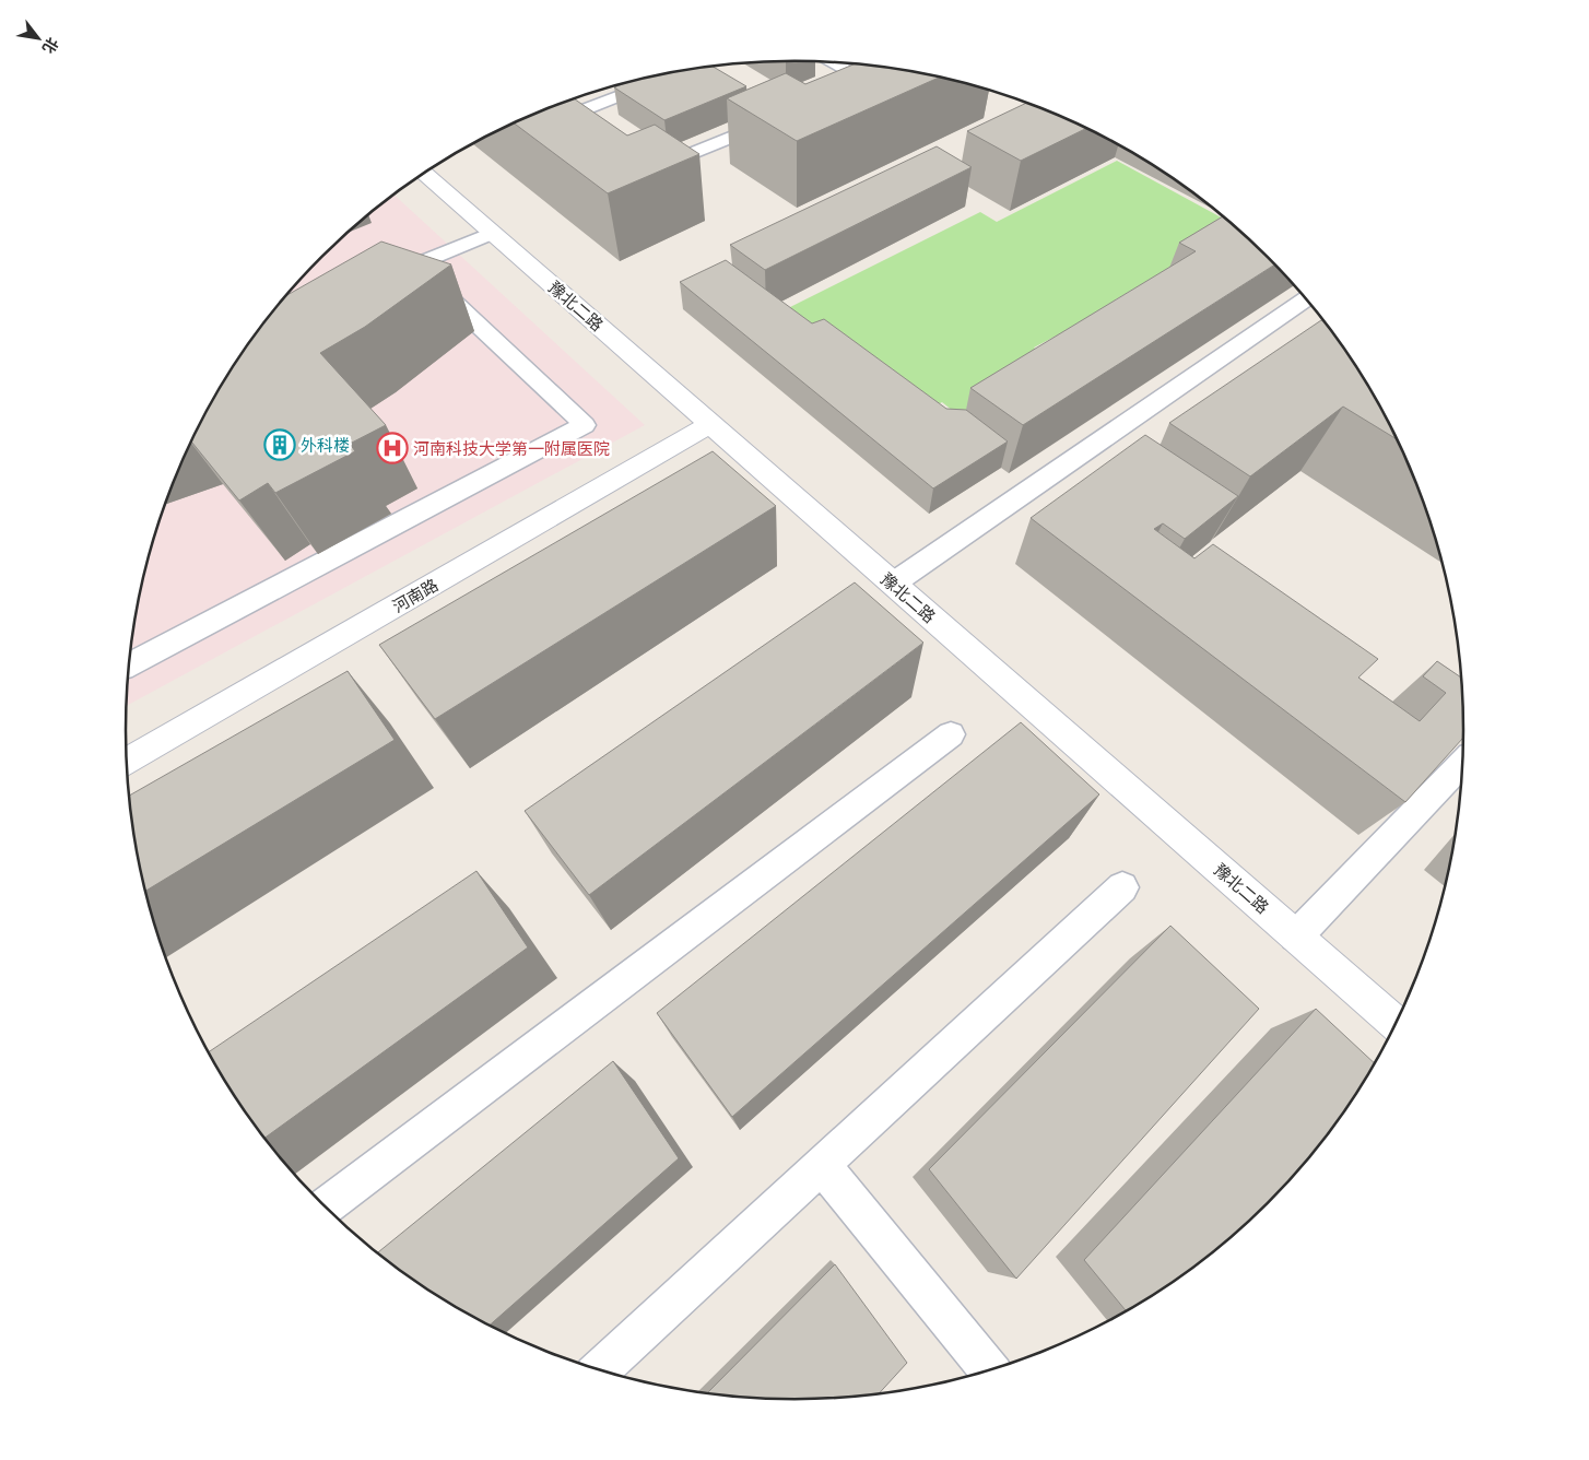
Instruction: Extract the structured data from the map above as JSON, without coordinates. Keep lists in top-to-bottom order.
{
  "streets": {
    "street": ["豫北二路", "河南路"]
  },
  "crossings": [
    ["豫北二路", "河南路"]
  ],
  "places": {
    "building": ["外科楼"],
    "hospital": ["河南科技大学第一附属医院"]
  },
  "north": "bottom right"
}
